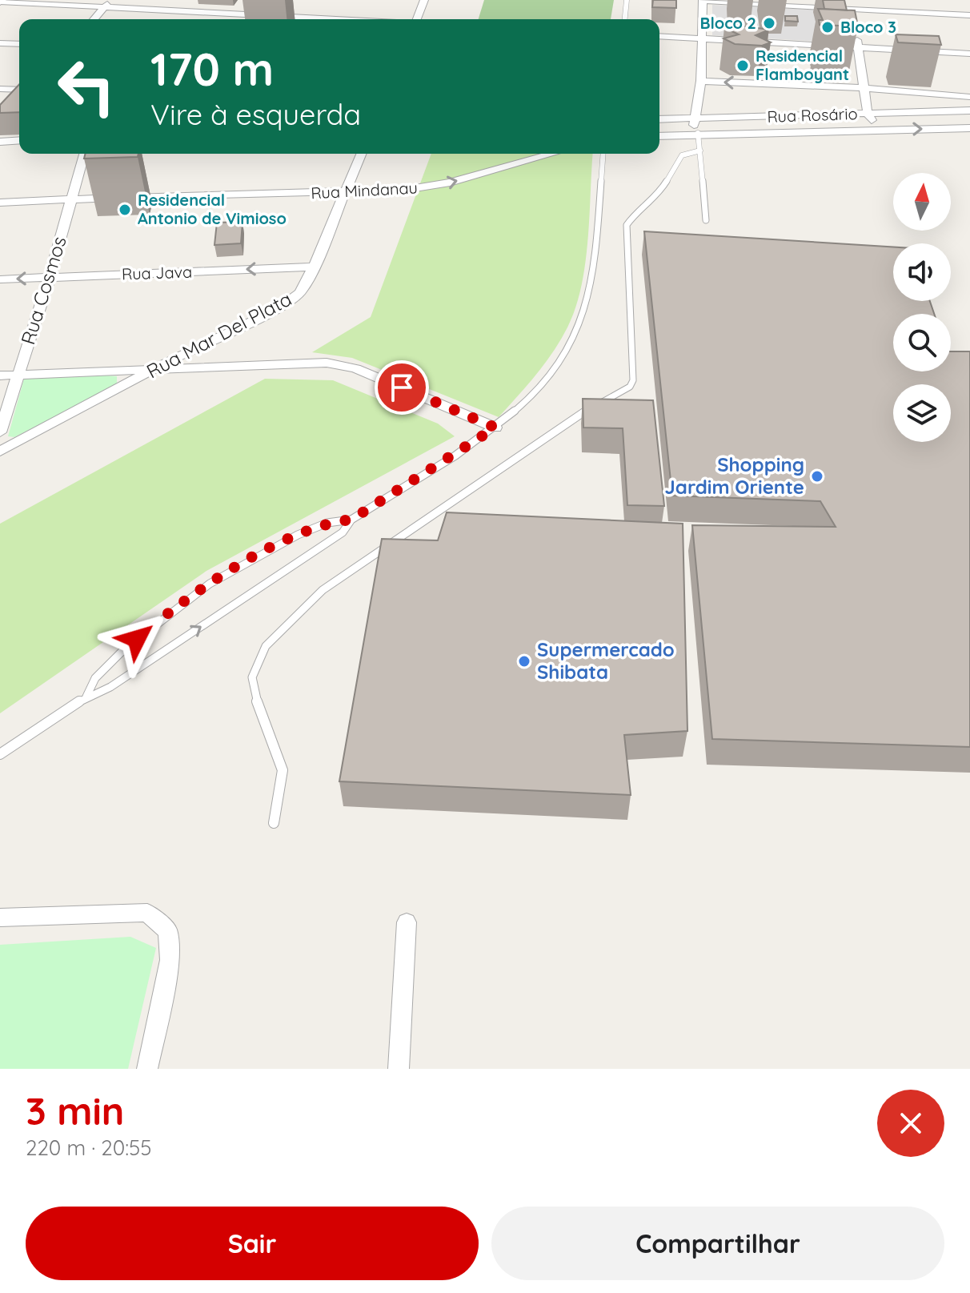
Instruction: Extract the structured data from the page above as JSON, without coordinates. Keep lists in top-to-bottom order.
{
  "streets": {
    "street": [
      "Rua Rosário",
      "Rua Mindanau",
      "Rua Java",
      "Rua Cosmos",
      "Rua Mar Del Plata"
    ]
  },
  "crossings": [
    ["Rua Mindanau", "Rua Cosmos"],
    ["Rua Mindanau", "Rua Mar Del Plata"],
    ["Rua Java", "Rua Cosmos"],
    ["Rua Java", "Rua Mar Del Plata"]
  ],
  "one_way": ["Rua Mindanau"],
  "places": [
    "Bloco 2",
    "Bloco 3",
    "Residencial Flamboyant",
    "Residencial Antonio de Vimioso",
    "Shopping Jardim Oriente",
    "Supermercado Shibata"
  ],
  "north": "top",
  "page": {
    "turn": ["170 m", "Vire à esquerda"],
    "heading": ["3 min", "220 m · 20:55"],
    "buttons": ["Sair", "Compartilhar"]
  }
}
